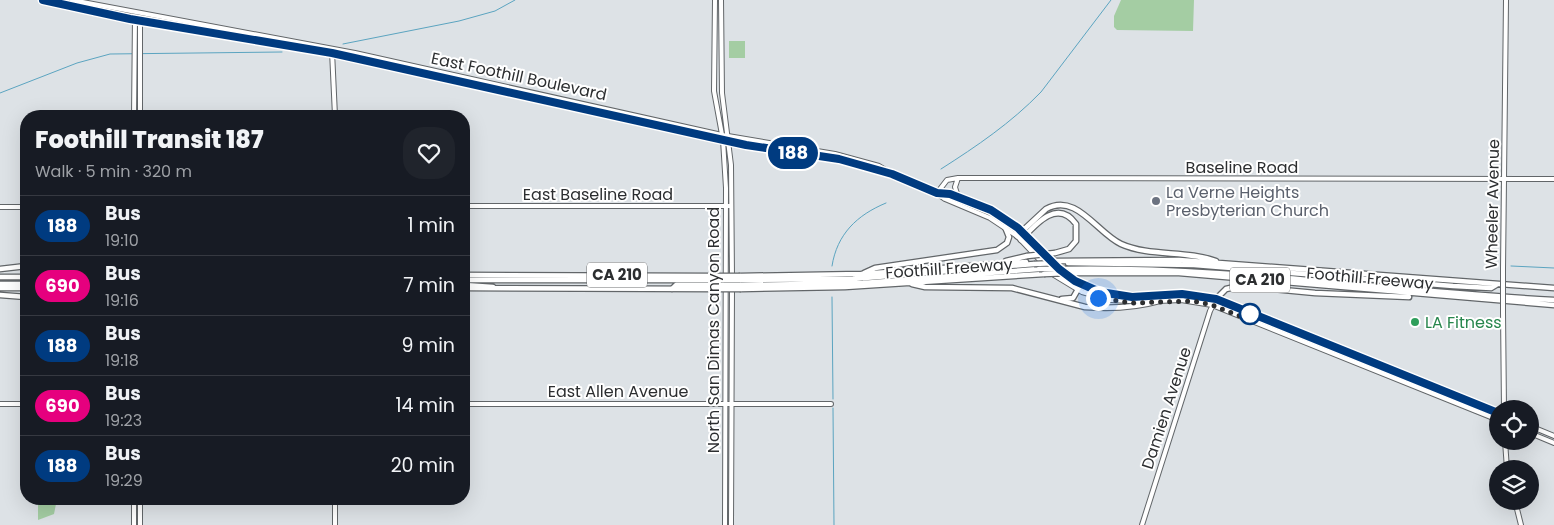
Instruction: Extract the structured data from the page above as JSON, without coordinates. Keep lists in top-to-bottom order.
{
  "streets": {
    "highway": ["Foothill Freeway", "CA 210"],
    "main road": [
      "East Foothill Boulevard",
      "Baseline Road",
      "East Baseline Road",
      "Wheeler Avenue",
      "North San Dimas Canyon Road",
      "East Allen Avenue",
      "Damien Avenue"
    ]
  },
  "crossings": [
    ["East Foothill Boulevard", "North San Dimas Canyon Road"],
    ["Baseline Road", "Wheeler Avenue"],
    ["East Baseline Road", "North San Dimas Canyon Road"],
    ["North San Dimas Canyon Road", "East Allen Avenue"]
  ],
  "places": ["La Verne Heights Presbyterian Church", "LA Fitness"],
  "lines": ["bus line 188"],
  "page": {
    "on_map": "188",
    "heading": ["Foothill Transit 187", "Walk · 5 min · 320 m"],
    "list": [
      {
        "mark": "188",
        "name": "Bus",
        "note": "19:10",
        "value": "1 min"
      },
      {
        "mark": "690",
        "name": "Bus",
        "note": "19:16",
        "value": "7 min"
      },
      {
        "mark": "188",
        "name": "Bus",
        "note": "19:18",
        "value": "9 min"
      },
      {
        "mark": "690",
        "name": "Bus",
        "note": "19:23",
        "value": "14 min"
      },
      {
        "mark": "188",
        "name": "Bus",
        "note": "19:29",
        "value": "20 min"
      }
    ]
  }
}
